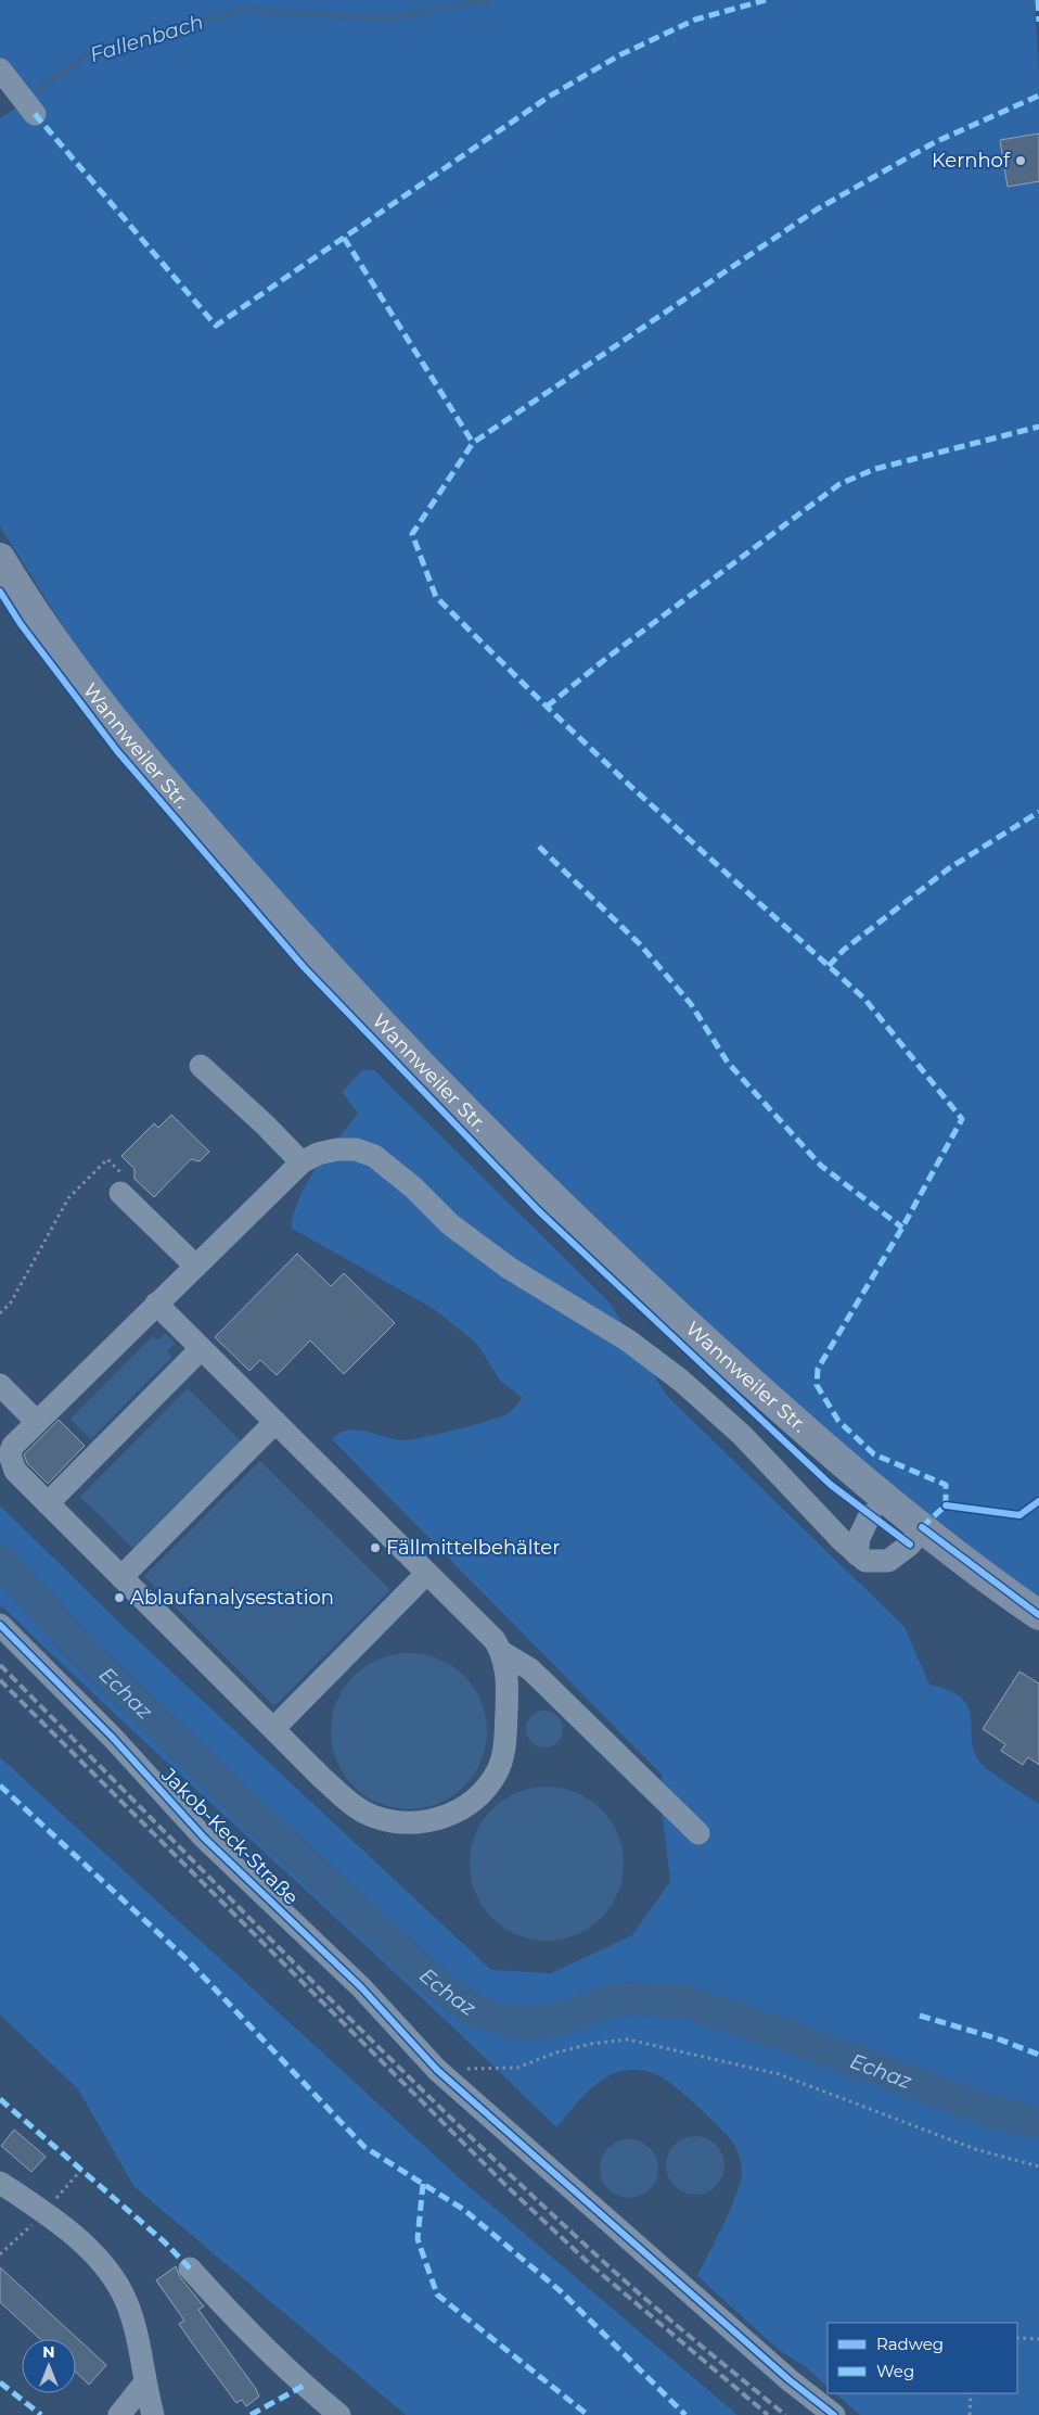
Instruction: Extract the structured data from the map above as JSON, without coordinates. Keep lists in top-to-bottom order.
{
  "streets": {
    "main road": ["Wannweiler Str."],
    "street": ["Jakob-Keck-Straße"]
  },
  "water": ["Fallenbach", "Echaz"],
  "places": ["Kernhof", "Fällmittelbehälter", "Ablaufanalysestation"],
  "legend": ["Radweg", "Weg"],
  "north": "top"
}
